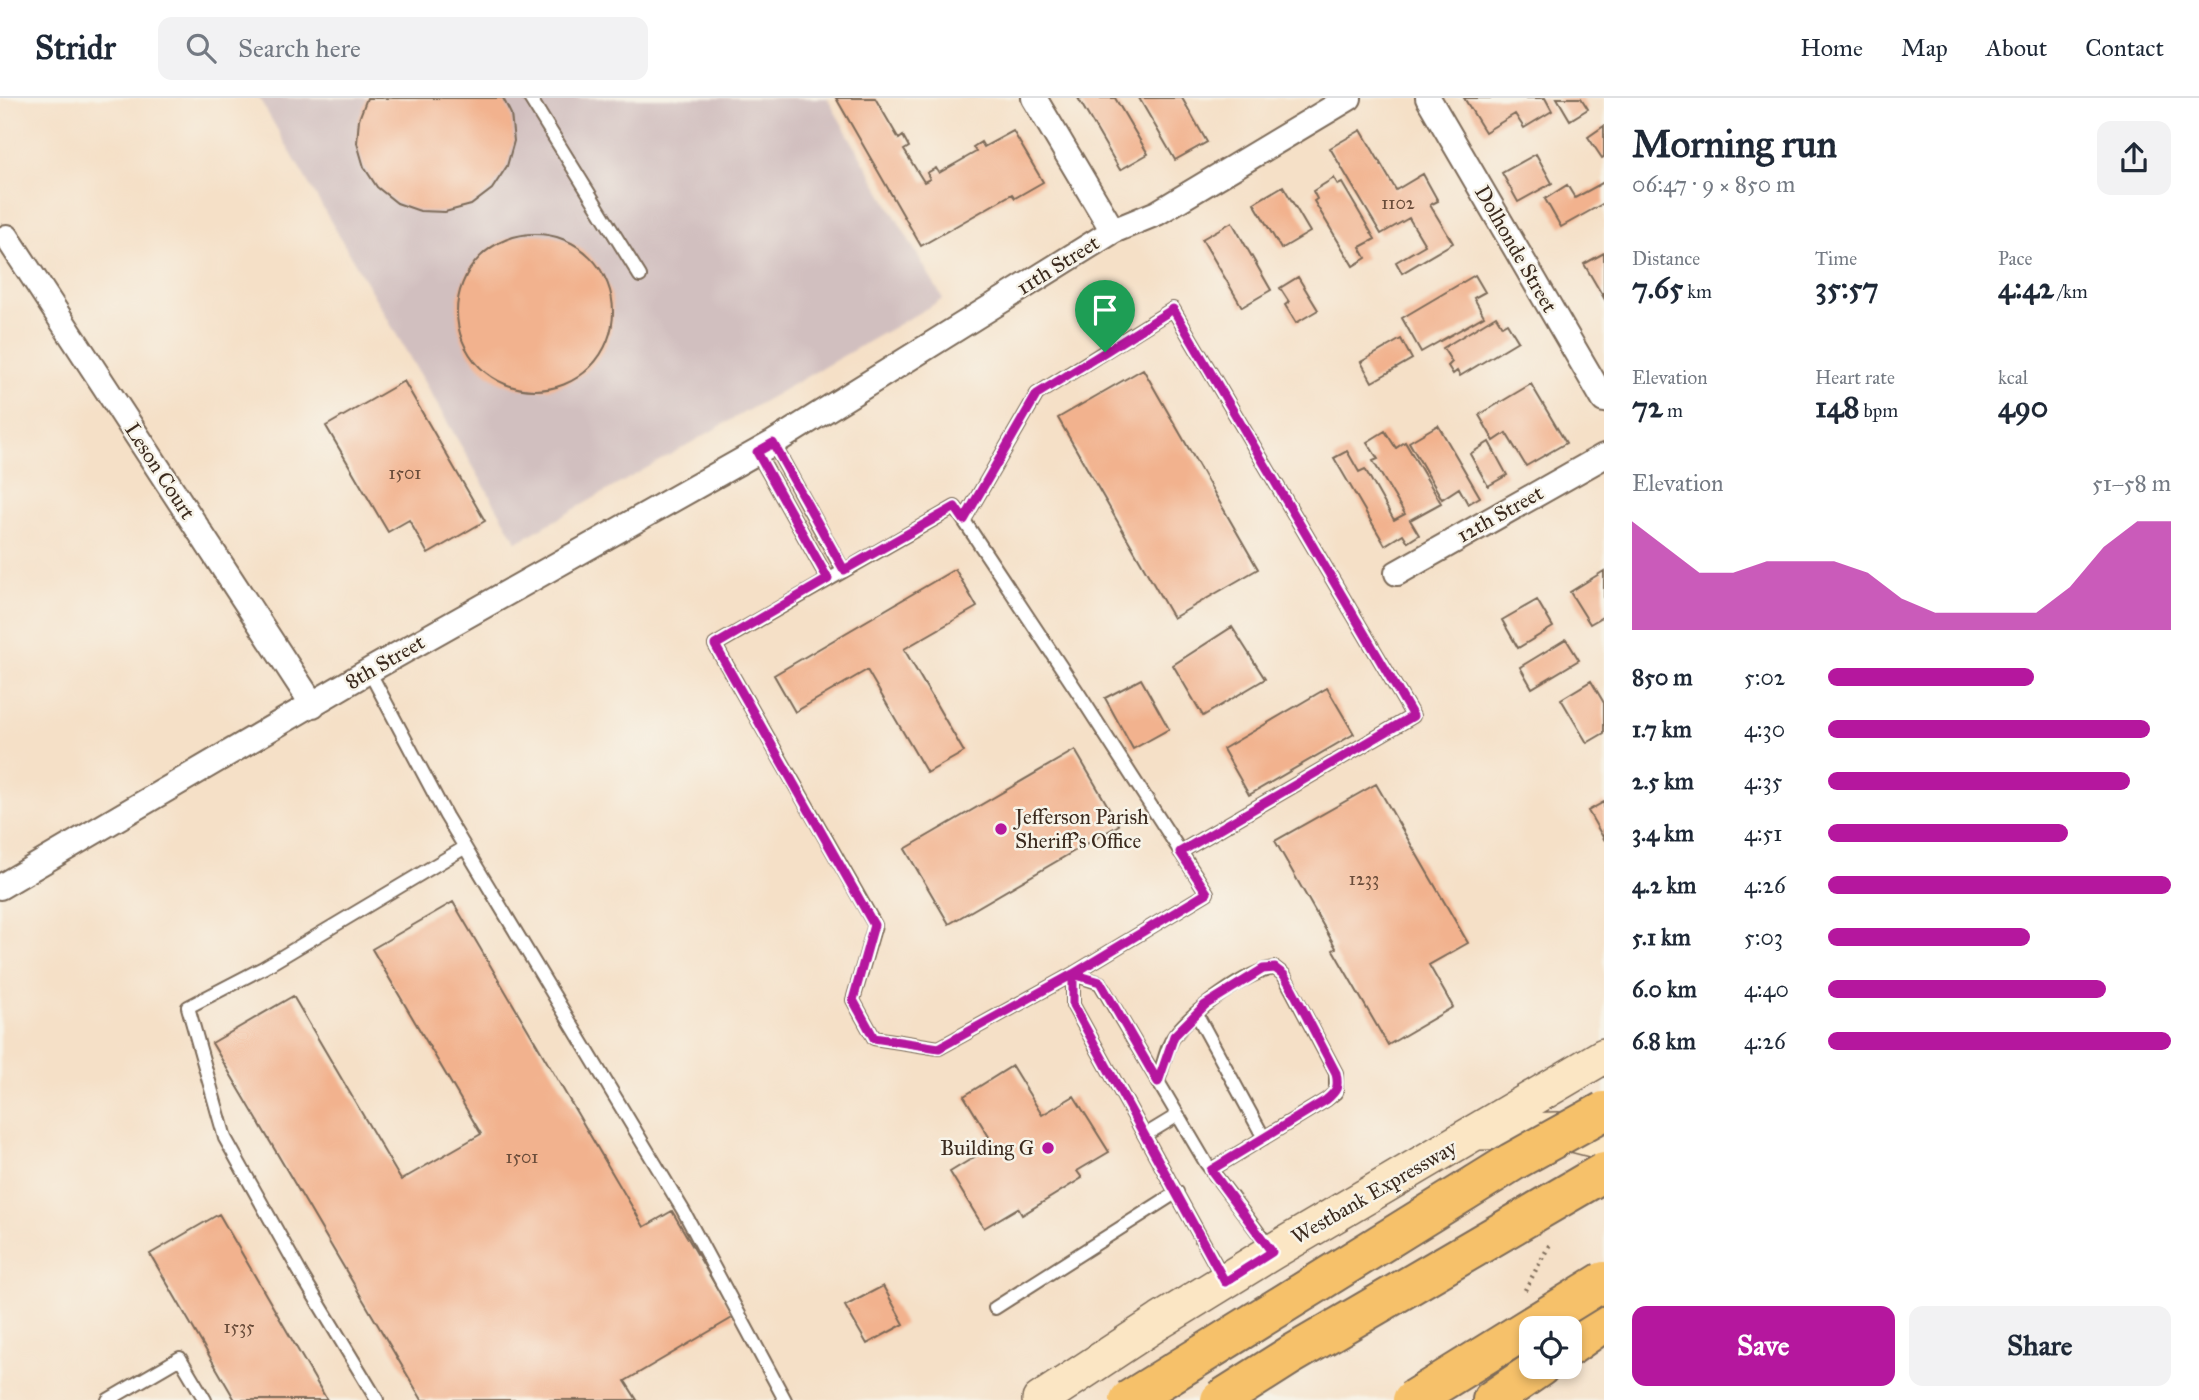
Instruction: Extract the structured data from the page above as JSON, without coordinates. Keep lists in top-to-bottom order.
{
  "streets": {
    "main road": ["Westbank Expressway"],
    "street": [
      "Dolhonde Street",
      "11th Street",
      "Leson Court",
      "12th Street",
      "8th Street"
    ]
  },
  "crossings": [
    ["11th Street", "8th Street"],
    ["Leson Court", "8th Street"]
  ],
  "places": ["Jefferson Parish Sheriff's Office", "Building G"],
  "house_numbers": [
    "1102",
    "1501",
    "1233",
    "1501",
    "1535"
  ],
  "page": {
    "header": "Stridr",
    "search": "Search here",
    "nav": [
      "Home",
      "Map",
      "About",
      "Contact"
    ],
    "heading": ["Morning run", "06:47 · 9 × 850 m"],
    "stats": [
      ["Distance", "7.65 km"],
      ["Time", "35:57"],
      ["Pace", "4:42 /km"],
      ["Elevation", "72 m"],
      ["Heart rate", "148 bpm"],
      ["kcal", "490"]
    ],
    "chart": ["Elevation", "51–58 m"],
    "list": [
      {
        "name": "850 m",
        "note": "5:02"
      },
      {
        "name": "1.7 km",
        "note": "4:30"
      },
      {
        "name": "2.5 km",
        "note": "4:35"
      },
      {
        "name": "3.4 km",
        "note": "4:51"
      },
      {
        "name": "4.2 km",
        "note": "4:26"
      },
      {
        "name": "5.1 km",
        "note": "5:03"
      },
      {
        "name": "6.0 km",
        "note": "4:40"
      },
      {
        "name": "6.8 km",
        "note": "4:26"
      }
    ],
    "buttons": ["Save", "Share"]
  }
}
